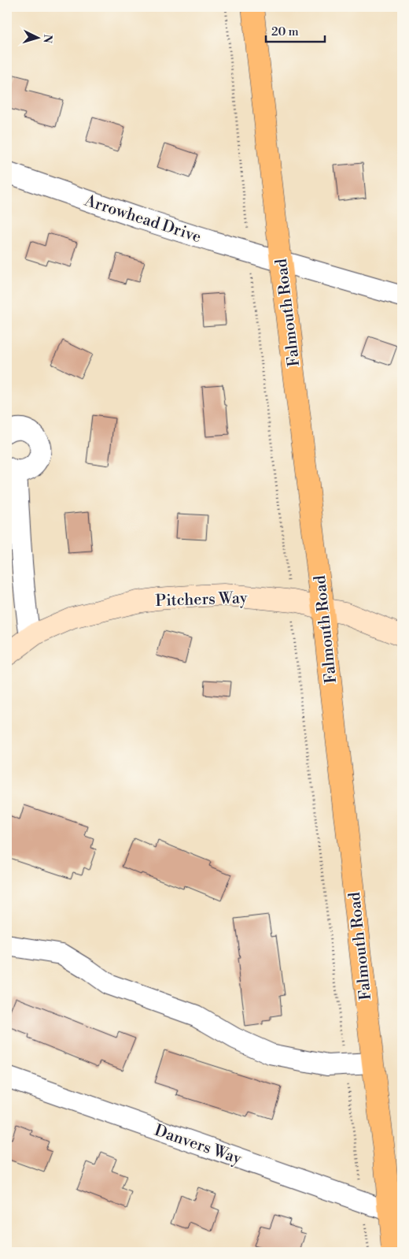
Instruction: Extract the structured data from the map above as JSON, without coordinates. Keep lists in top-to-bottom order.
{
  "streets": {
    "main road": ["Falmouth Road", "Pitchers Way"],
    "street": ["Arrowhead Drive", "Danvers Way"]
  },
  "crossings": [
    ["Arrowhead Drive", "Falmouth Road"],
    ["Falmouth Road", "Pitchers Way"],
    ["Falmouth Road", "Danvers Way"]
  ],
  "scale_bar": "20 m",
  "north": "right"
}
